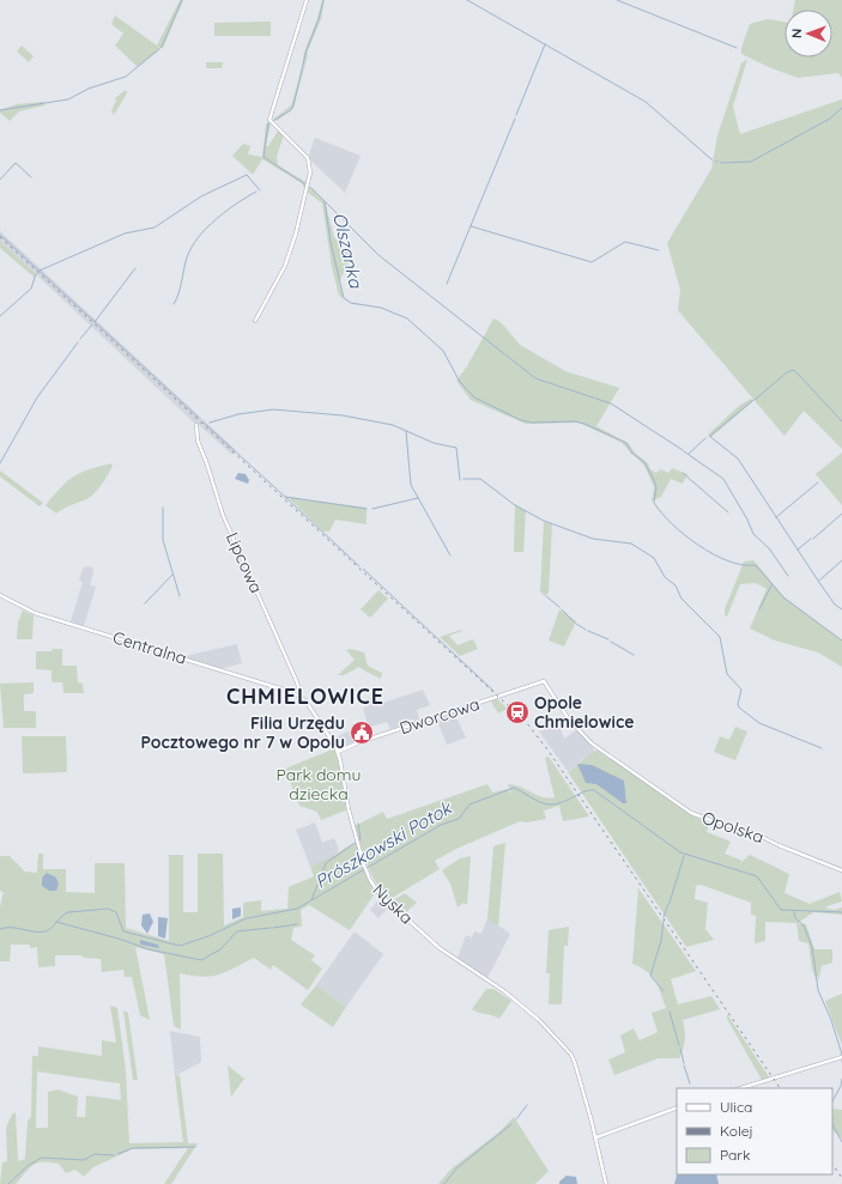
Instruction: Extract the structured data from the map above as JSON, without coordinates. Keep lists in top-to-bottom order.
{
  "streets": {
    "street": [
      "Lipcowa",
      "Centralna",
      "Dworcowa",
      "Opolska",
      "Nyska"
    ]
  },
  "crossings": [
    ["Lipcowa", "Centralna"],
    ["Lipcowa", "Nyska"],
    ["Centralna", "Nyska"],
    ["Dworcowa", "Opolska"],
    ["Dworcowa", "Nyska"]
  ],
  "districts": ["CHMIELOWICE"],
  "water": ["Olszanka", "Prószkowski Potok"],
  "parks": ["Park domu dziecka"],
  "places": {
    "station": ["Opole Chmielowice"],
    "public building": ["Filia Urzędu Pocztowego nr 7 w Opolu"]
  },
  "legend": ["Ulica", "Kolej", "Park"],
  "north": "left"
}
